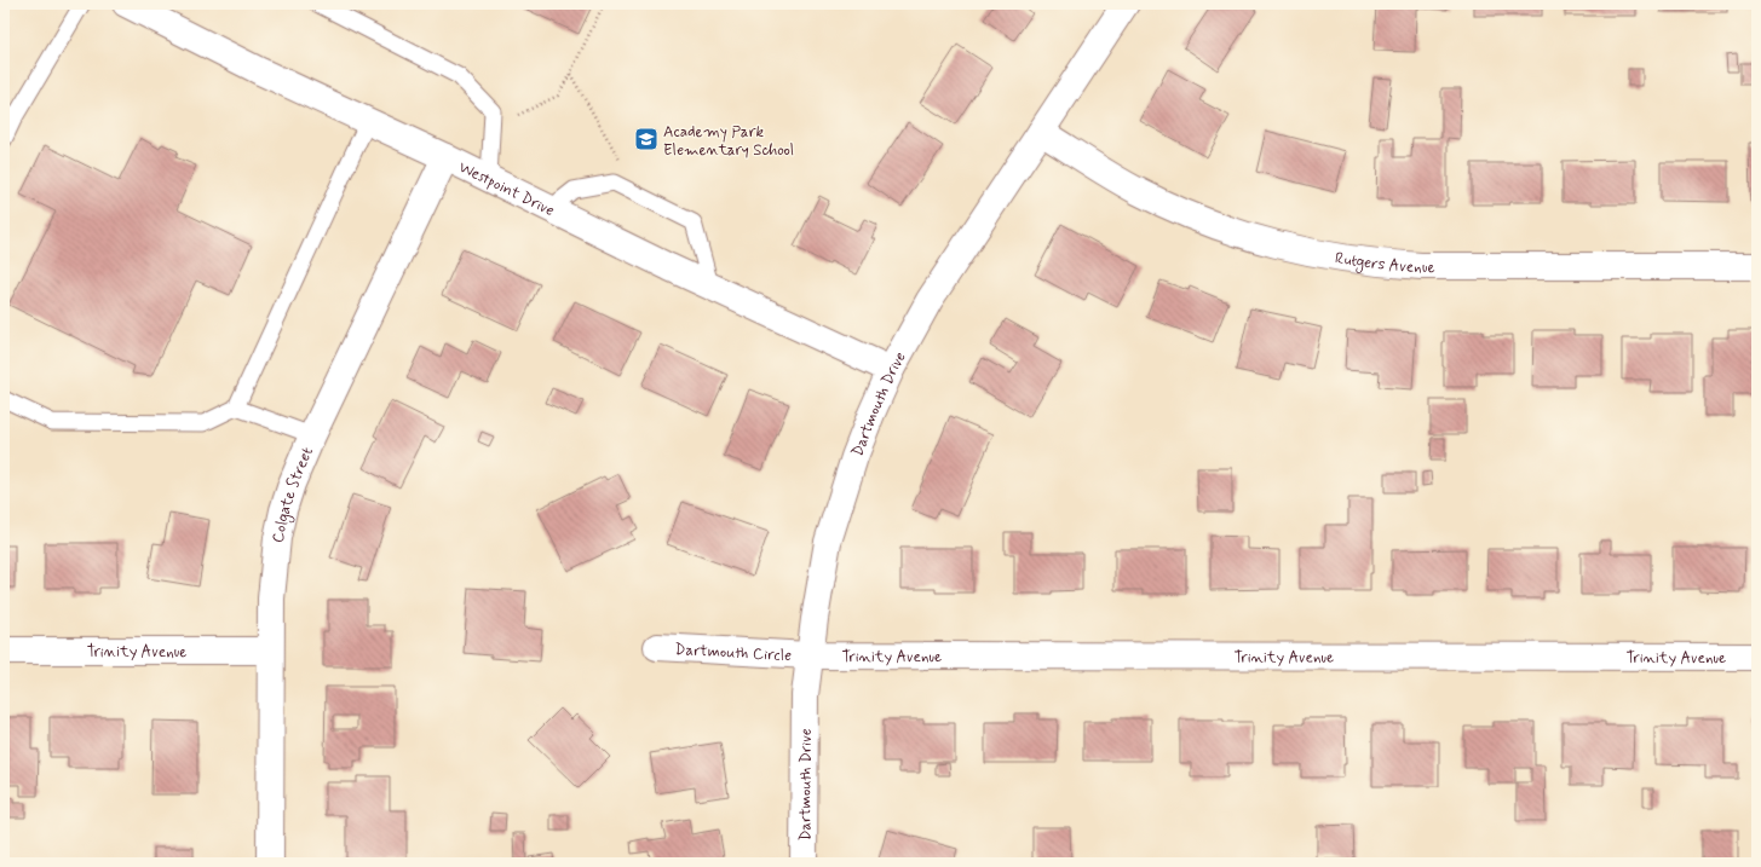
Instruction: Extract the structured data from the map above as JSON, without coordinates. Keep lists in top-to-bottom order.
{
  "streets": {
    "street": [
      "Westpoint Drive",
      "Rutgers Avenue",
      "Dartmouth Drive",
      "Colgate Street",
      "Trinity Avenue",
      "Dartmouth Circle"
    ]
  },
  "crossings": [
    ["Westpoint Drive", "Dartmouth Drive"],
    ["Westpoint Drive", "Colgate Street"],
    ["Rutgers Avenue", "Dartmouth Drive"],
    ["Dartmouth Drive", "Trinity Avenue"],
    ["Dartmouth Drive", "Dartmouth Circle"],
    ["Colgate Street", "Trinity Avenue"],
    ["Trinity Avenue", "Dartmouth Circle"]
  ],
  "places": {
    "school or university": ["Academy Park Elementary School"]
  }
}
